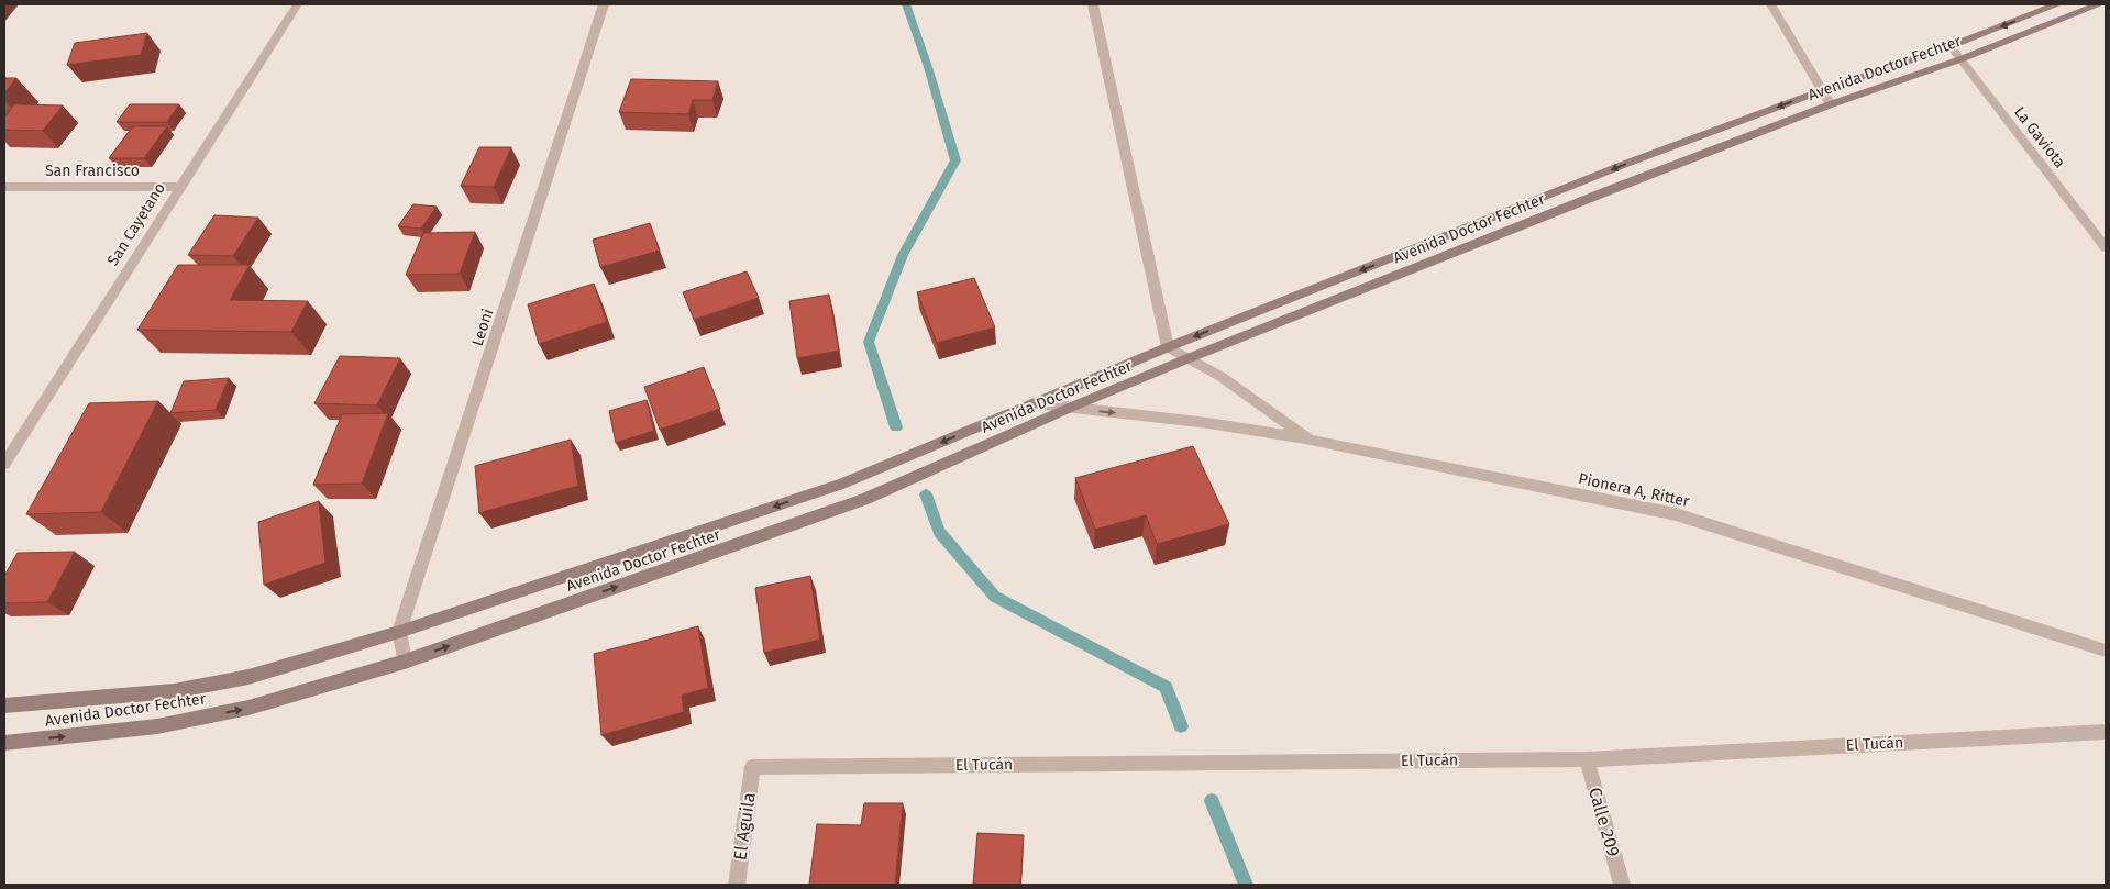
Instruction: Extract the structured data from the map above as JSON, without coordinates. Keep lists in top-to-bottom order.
{
  "streets": {
    "main road": ["Avenida Doctor Fechter"],
    "street": [
      "La Gaviota",
      "San Francisco",
      "San Cayetano",
      "Leoni",
      "Pionera A, Ritter",
      "El Tucán",
      "Calle 209",
      "El Aguila"
    ]
  },
  "crossings": [
    ["Avenida Doctor Fechter", "La Gaviota"],
    ["Avenida Doctor Fechter", "Leoni"],
    ["Avenida Doctor Fechter", "Pionera A, Ritter"],
    ["San Francisco", "San Cayetano"],
    ["El Tucán", "Calle 209"],
    ["El Tucán", "El Aguila"]
  ]
}
